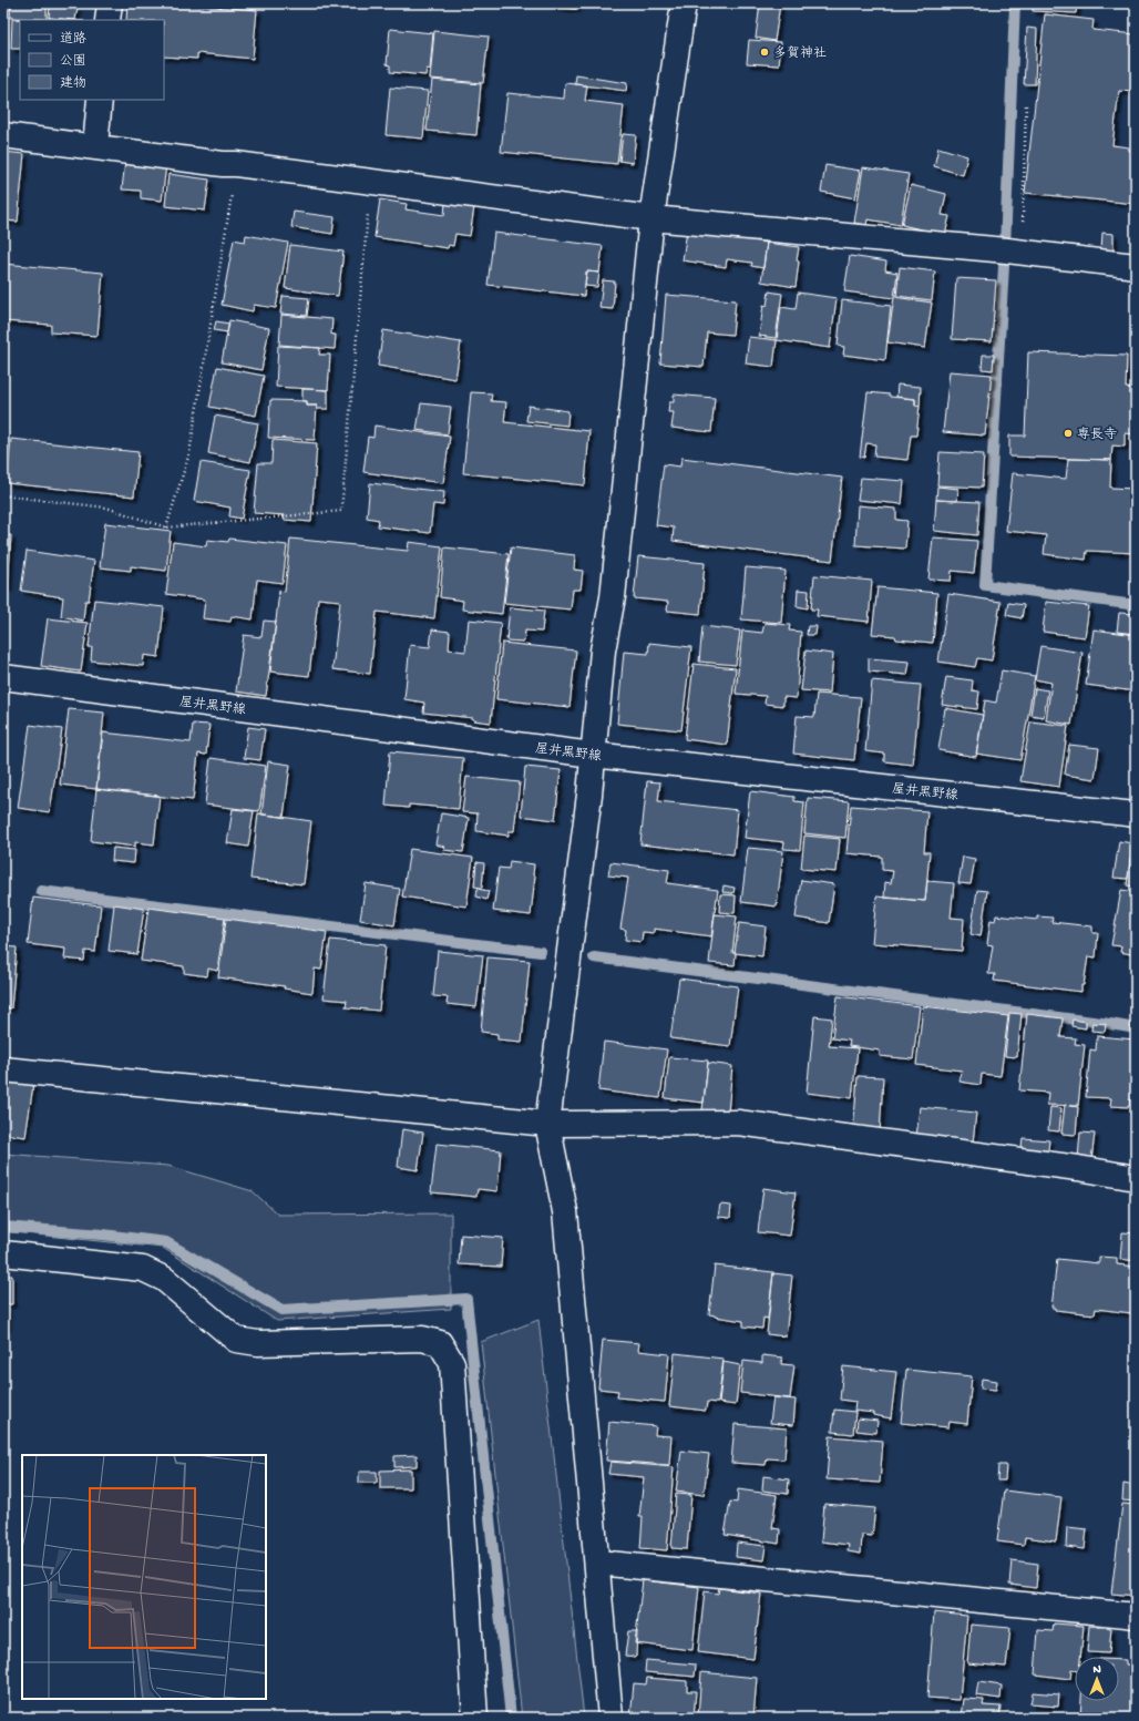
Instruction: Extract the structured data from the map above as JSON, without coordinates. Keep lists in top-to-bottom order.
{
  "streets": {
    "street": ["屋井黒野線"]
  },
  "places": ["多賀神社", "専長寺"],
  "legend": ["道路", "公園", "建物"],
  "north": "top"
}
